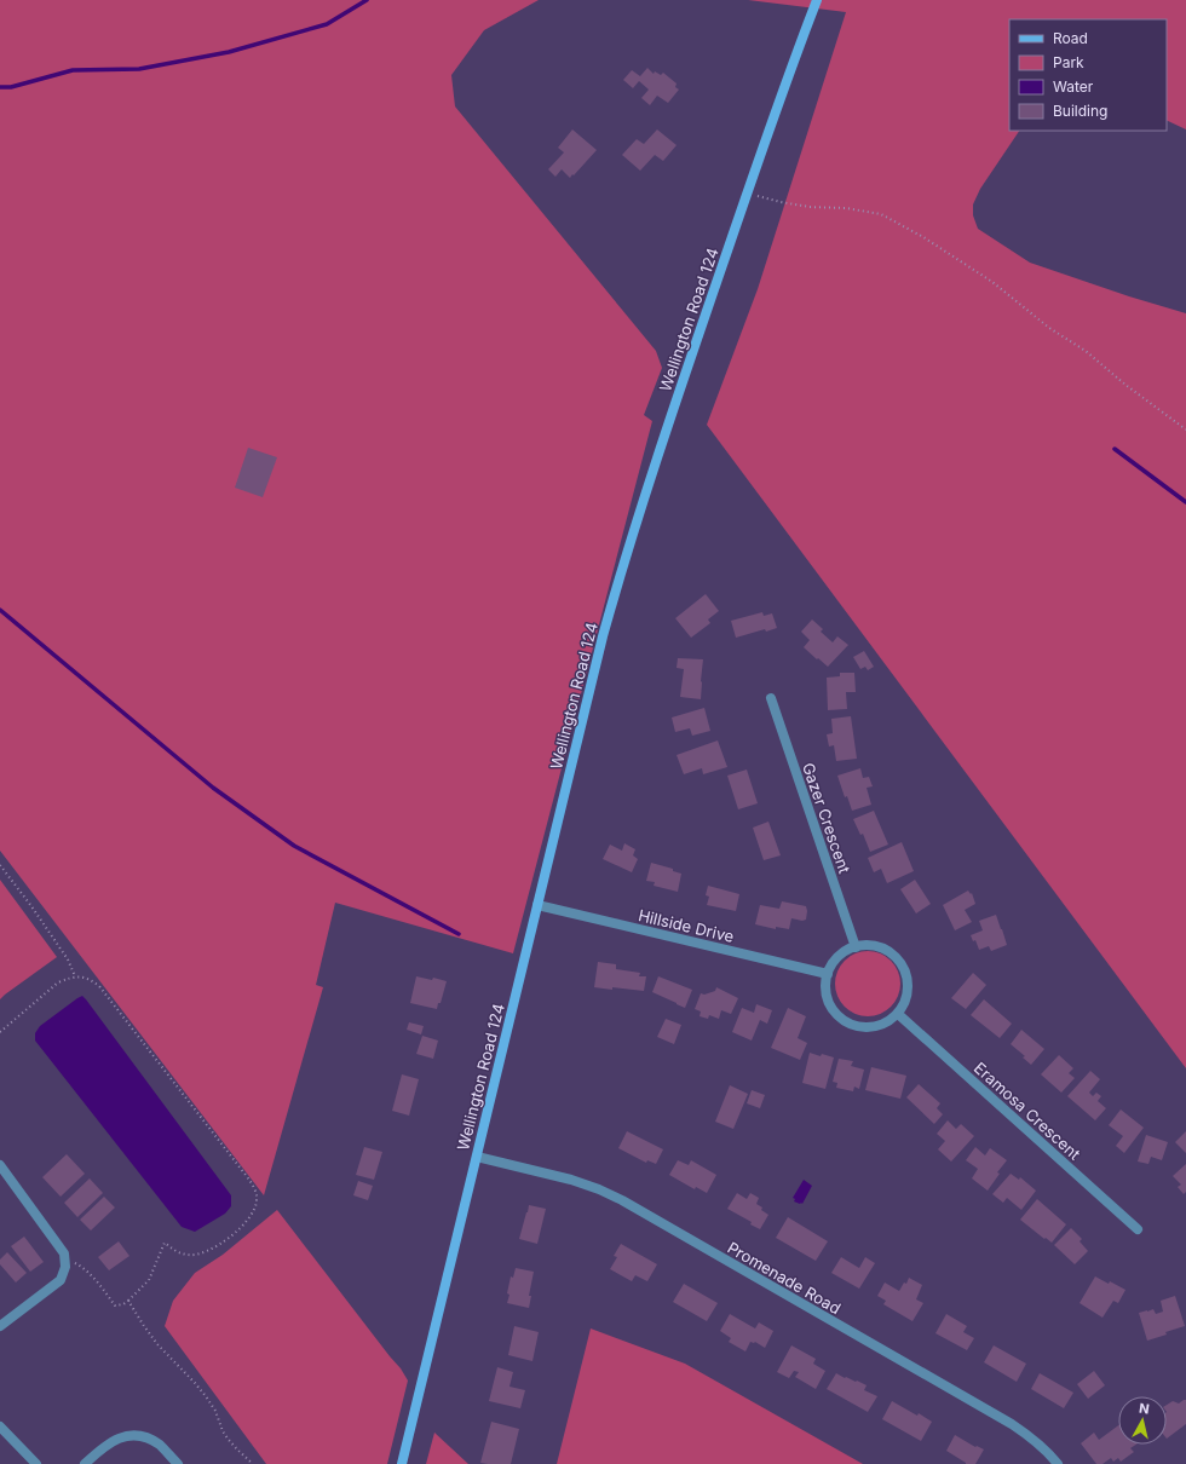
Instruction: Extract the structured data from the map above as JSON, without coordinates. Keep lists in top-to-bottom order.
{
  "streets": {
    "main road": ["Wellington Road 124"],
    "street": [
      "Gazer Crescent",
      "Hillside Drive",
      "Eramosa Crescent",
      "Promenade Road"
    ]
  },
  "crossings": [
    ["Wellington Road 124", "Hillside Drive"],
    ["Wellington Road 124", "Promenade Road"],
    ["Gazer Crescent", "Hillside Drive"],
    ["Gazer Crescent", "Eramosa Crescent"],
    ["Hillside Drive", "Eramosa Crescent"]
  ],
  "legend": [
    "Road",
    "Park",
    "Water",
    "Building"
  ],
  "north": "top"
}
